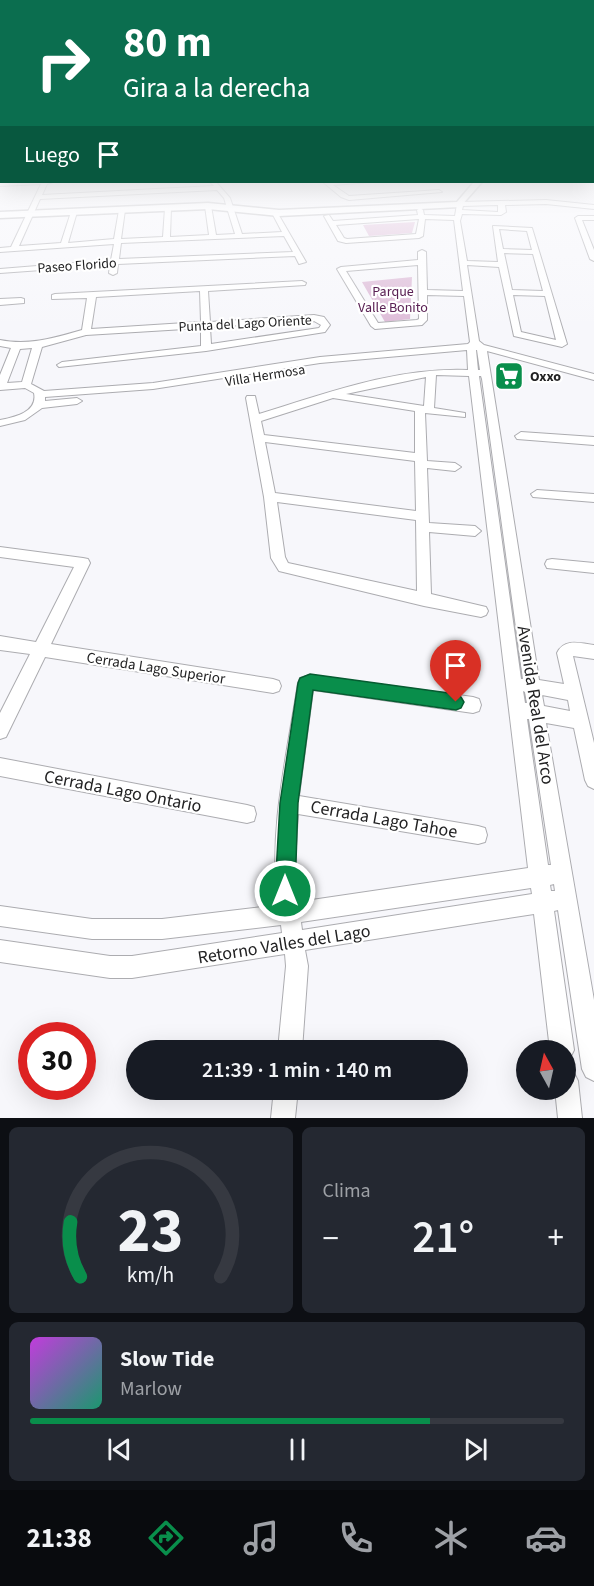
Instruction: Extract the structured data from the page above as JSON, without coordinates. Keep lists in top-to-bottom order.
{
  "streets": {
    "street": [
      "Paseo Florido",
      "Punta del Lago Oriente",
      "Villa Hermosa",
      "Cerrada Lago Superior",
      "Avenida Real del Arco",
      "Cerrada Lago Ontario",
      "Cerrada Lago Tahoe",
      "Retorno Valles del Lago"
    ]
  },
  "crossings": [
    ["Villa Hermosa", "Avenida Real del Arco"],
    ["Avenida Real del Arco", "Retorno Valles del Lago"]
  ],
  "parks": ["Parque Valle Bonito"],
  "places": {
    "supermarket": ["Oxxo"]
  },
  "north": "top",
  "page": {
    "turn": ["80 m", "Gira a la derecha"],
    "then": "Luego",
    "limit": "30",
    "trip": "21:39 · 1 min · 140 m",
    "tile": "Clima",
    "heat": ["−", "21°", "+"],
    "song": ["Slow Tide", "Marlow"],
    "tabs": "21:38",
    "gauge": ["23", "km/h"]
  }
}
